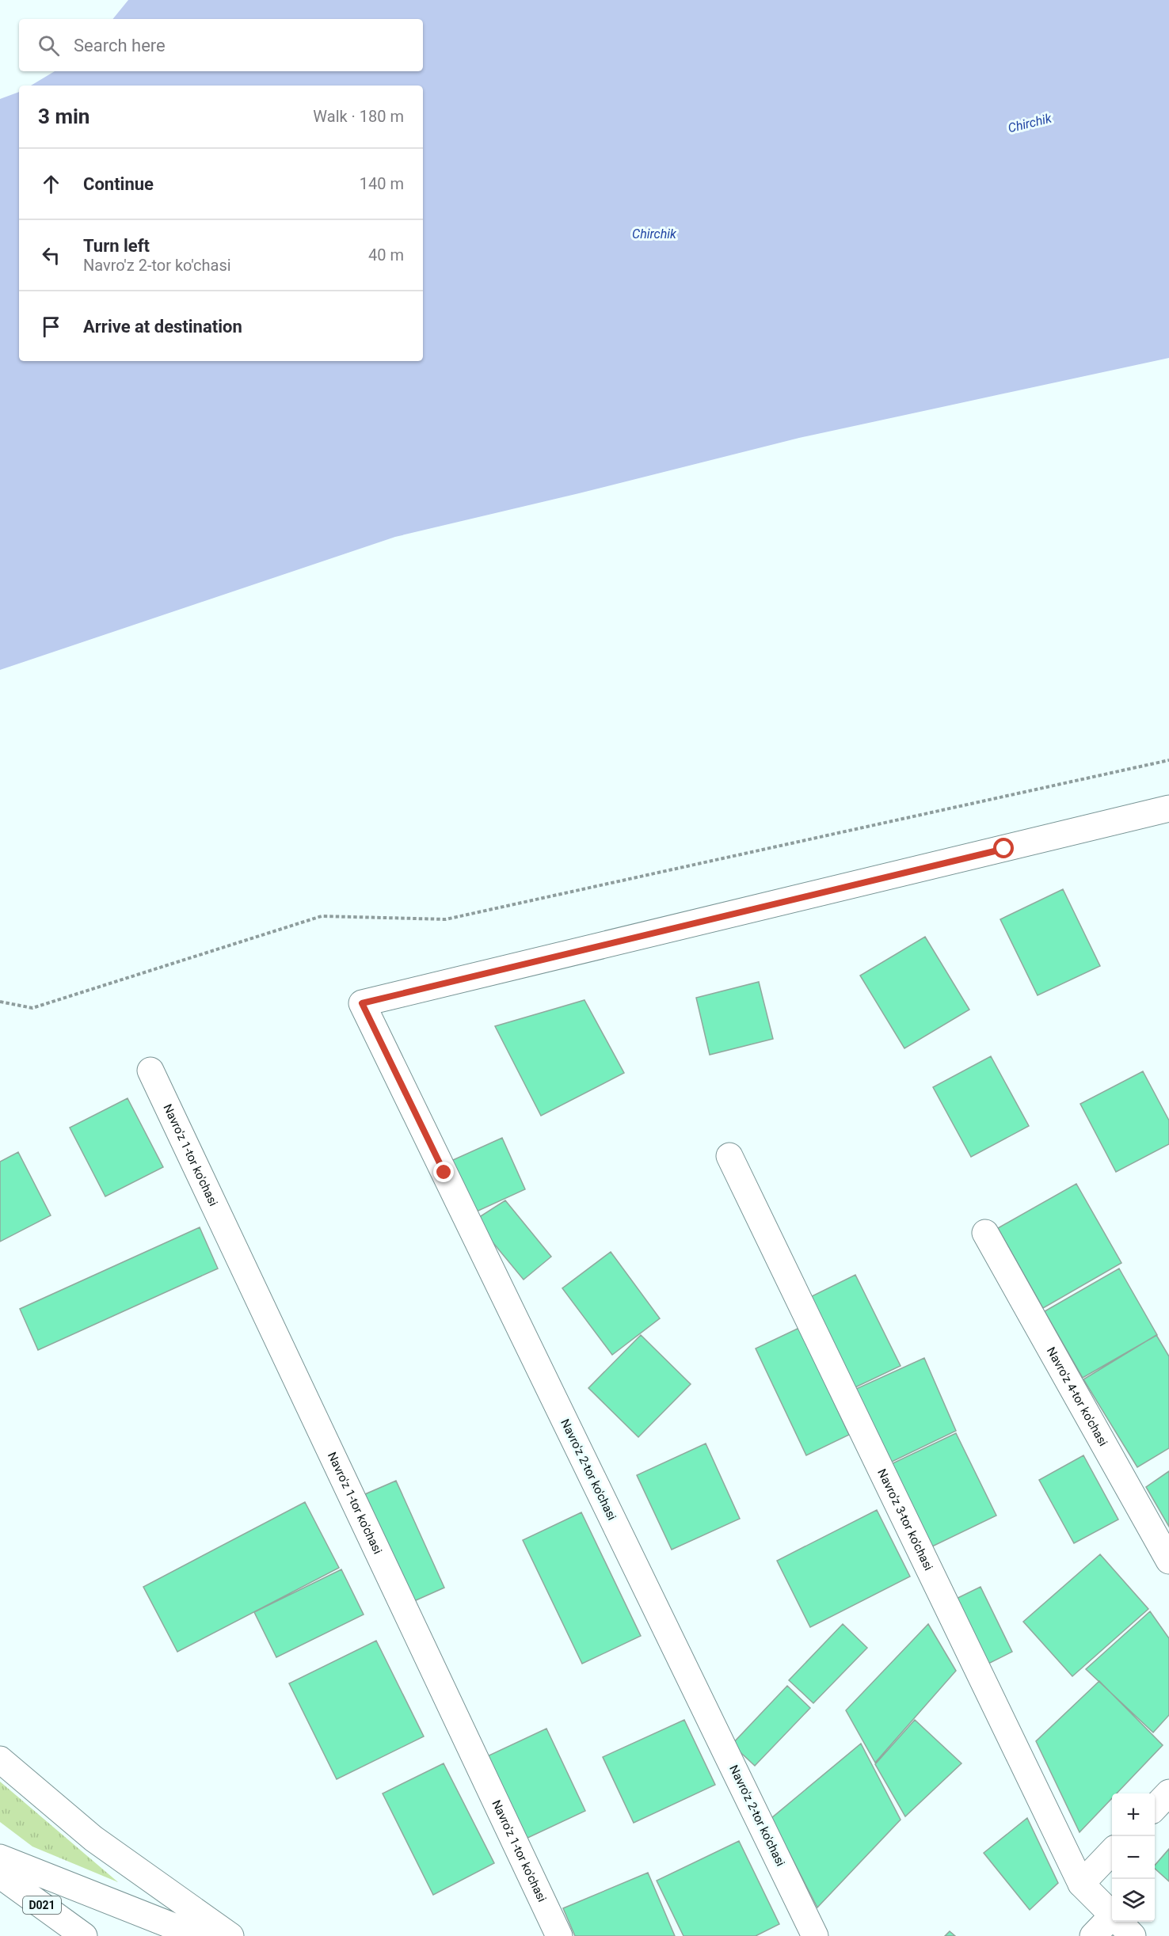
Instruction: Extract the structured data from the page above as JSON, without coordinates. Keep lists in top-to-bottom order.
{
  "streets": {
    "main road": [
      "Navro'z 1-tor ko'chasi",
      "Navro'z 4-tor ko'chasi",
      "Navro'z 2-tor ko'chasi",
      "Navro'z 3-tor ko'chasi",
      "D021"
    ]
  },
  "water": ["Chirchik"],
  "page": {
    "search": "Search here",
    "heading": ["3 min", "Walk · 180 m"],
    "list": [
      ["Continue", "140 m"],
      ["Turn left", "Navro'z 2-tor ko'chasi", "40 m"],
      "Arrive at destination"
    ],
    "map_buttons": ["+", "−"]
  }
}
